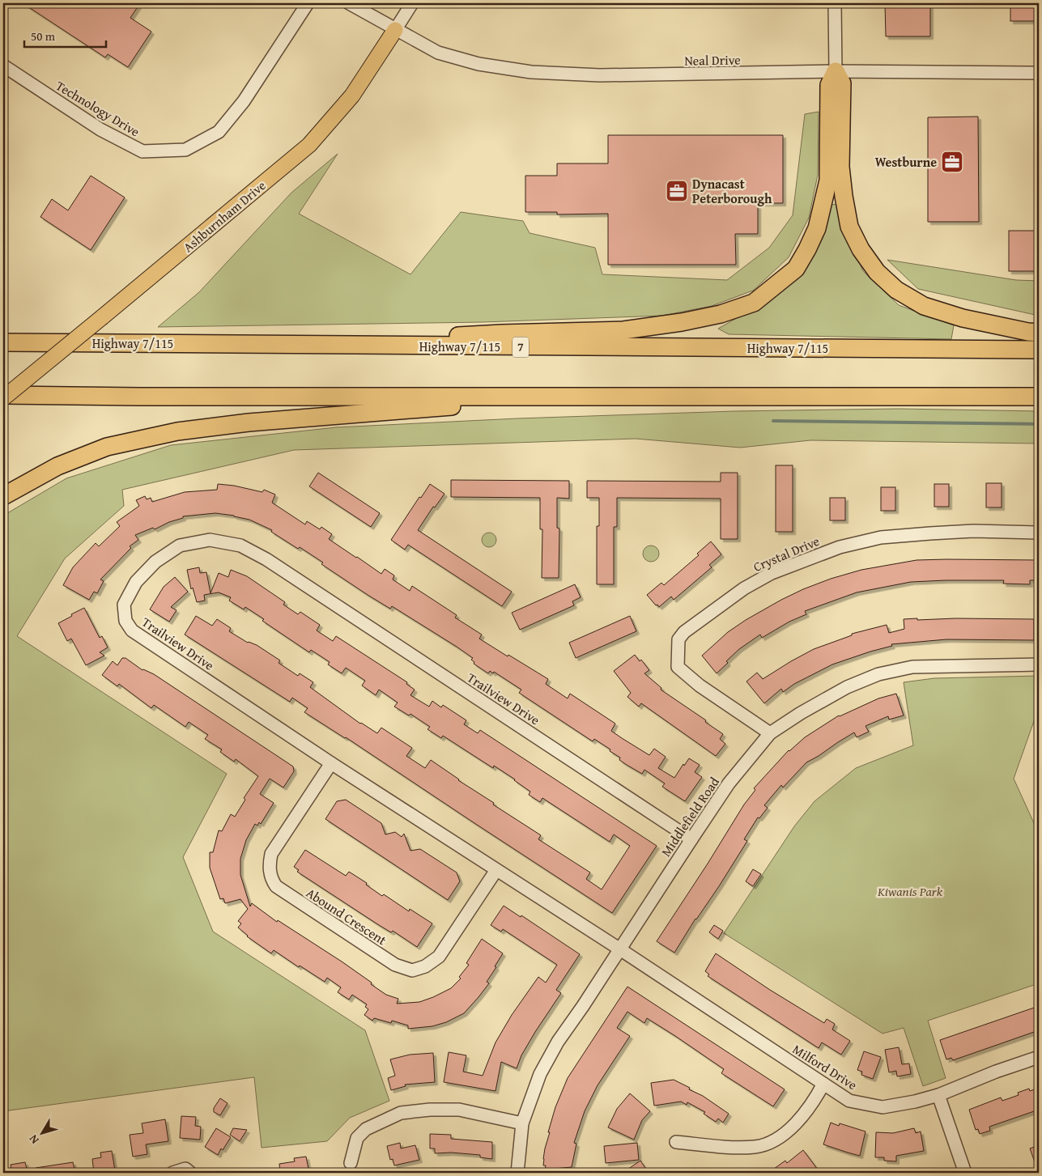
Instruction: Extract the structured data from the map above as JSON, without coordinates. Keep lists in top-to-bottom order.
{
  "streets": {
    "highway": ["Highway 7/115", "7"],
    "main road": ["Ashburnham Drive"],
    "street": [
      "Neal Drive",
      "Technology Drive",
      "Crystal Drive",
      "Trailview Drive",
      "Middlefield Road",
      "Abound Crescent",
      "Milford Drive"
    ]
  },
  "crossings": [
    ["Neal Drive", "Ashburnham Drive"],
    ["Crystal Drive", "Middlefield Road"],
    ["Trailview Drive", "Middlefield Road"],
    ["Trailview Drive", "Abound Crescent"],
    ["Trailview Drive", "Milford Drive"],
    ["Middlefield Road", "Milford Drive"]
  ],
  "parks": ["Kiwanis Park"],
  "places": {
    "office": ["Westburne", "Dynacast Peterborough"]
  },
  "scale_bar": "50 m",
  "north": "bottom left"
}
